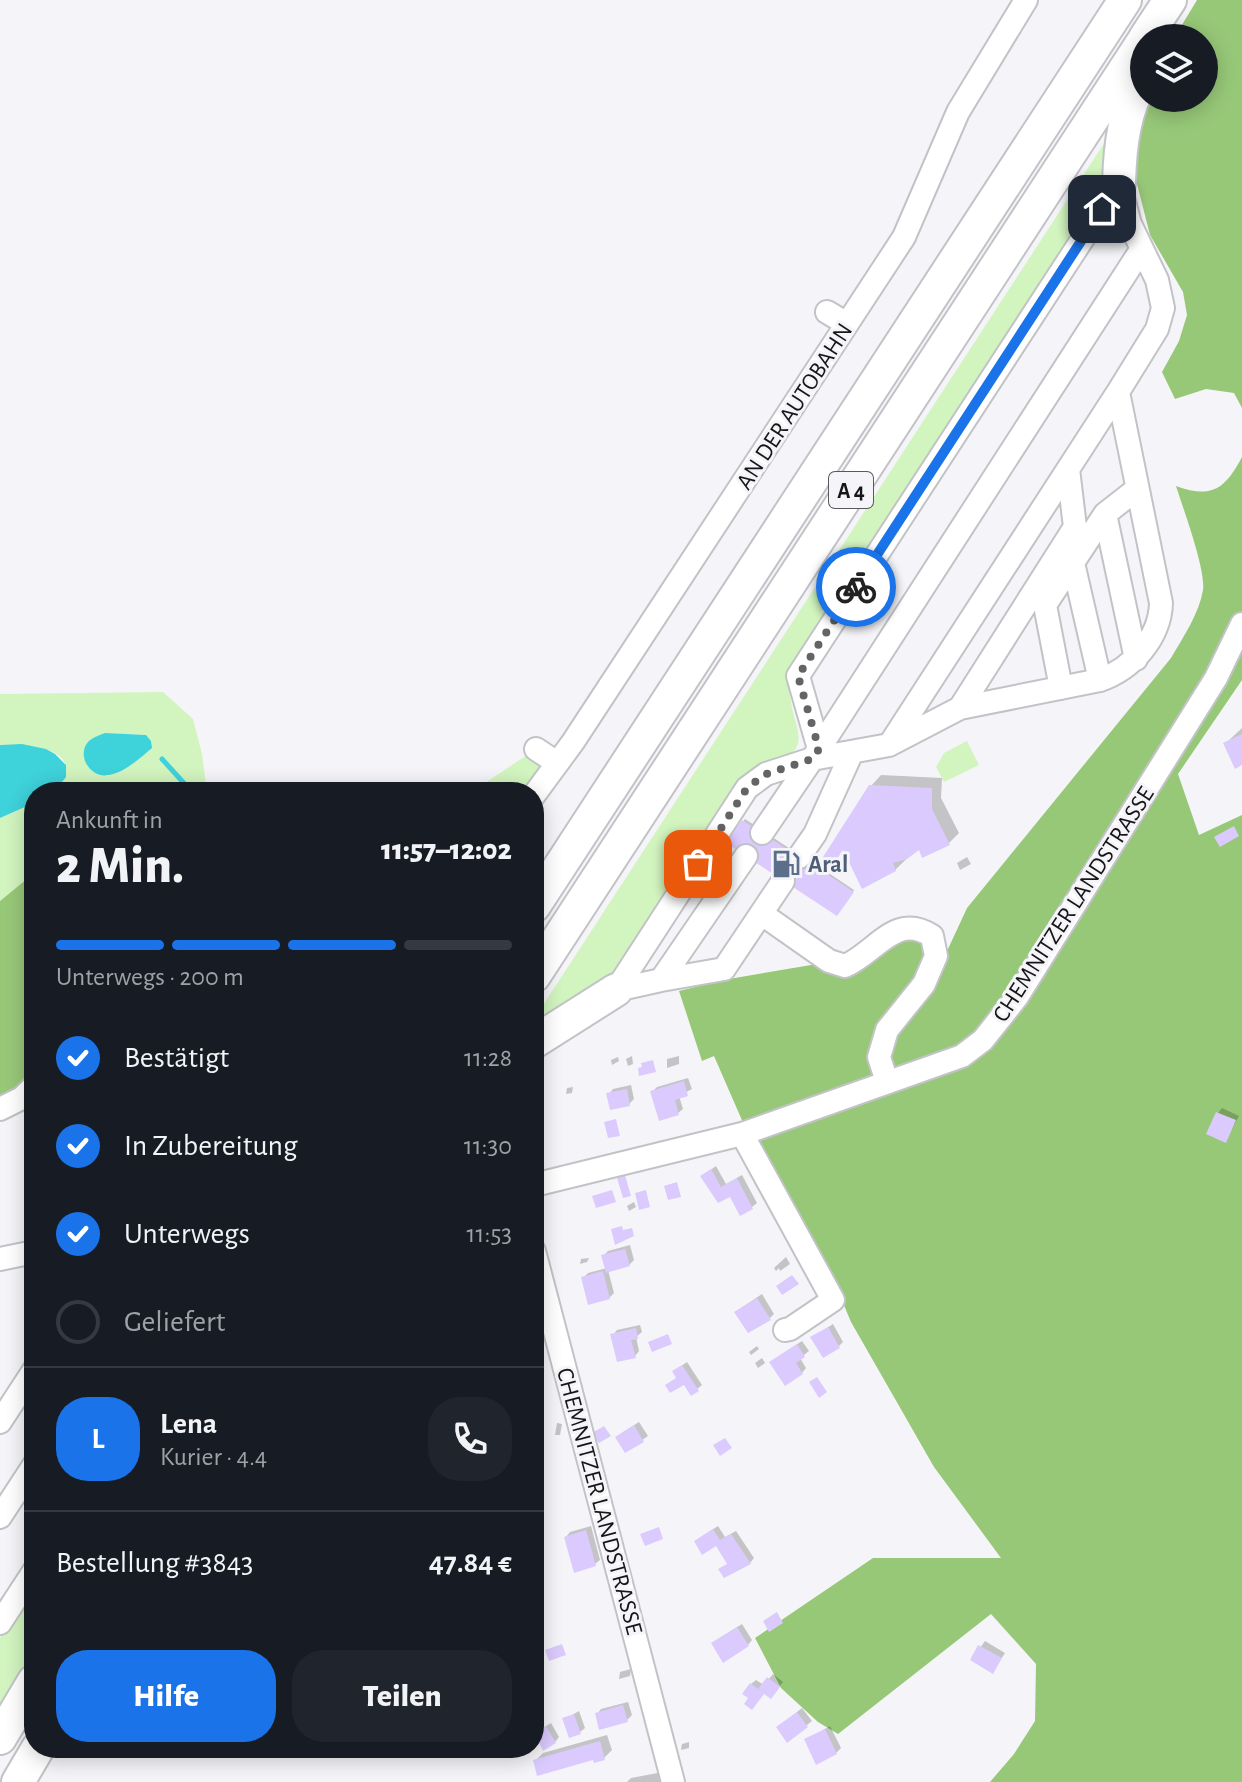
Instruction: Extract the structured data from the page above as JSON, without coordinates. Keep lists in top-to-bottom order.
{
  "streets": {
    "highway": ["A 4"],
    "street": ["AN DER AUTOBAHN", "CHEMNITZER LANDSTRASSE"]
  },
  "places": {
    "fuel station": ["Aral"]
  },
  "page": {
    "heading": ["2 Min.", "Ankunft in", "11:57–12:02"],
    "panel": [
      "Lena",
      "Kurier · 4.4",
      "Bestellung #3843",
      "47.84 €"
    ],
    "bar": "Unterwegs · 200 m",
    "list": [
      ["Bestätigt", "11:28"],
      ["In Zubereitung", "11:30"],
      ["Unterwegs", "11:53"],
      "Geliefert"
    ],
    "round": "L",
    "buttons": ["Hilfe", "Teilen"]
  }
}
